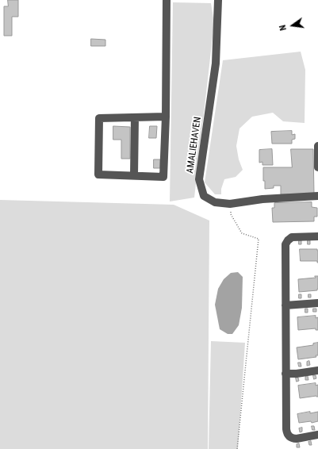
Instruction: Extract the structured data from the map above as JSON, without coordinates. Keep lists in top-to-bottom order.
{
  "streets": {
    "street": ["AMALIEHAVEN"]
  },
  "north": "left"
}
